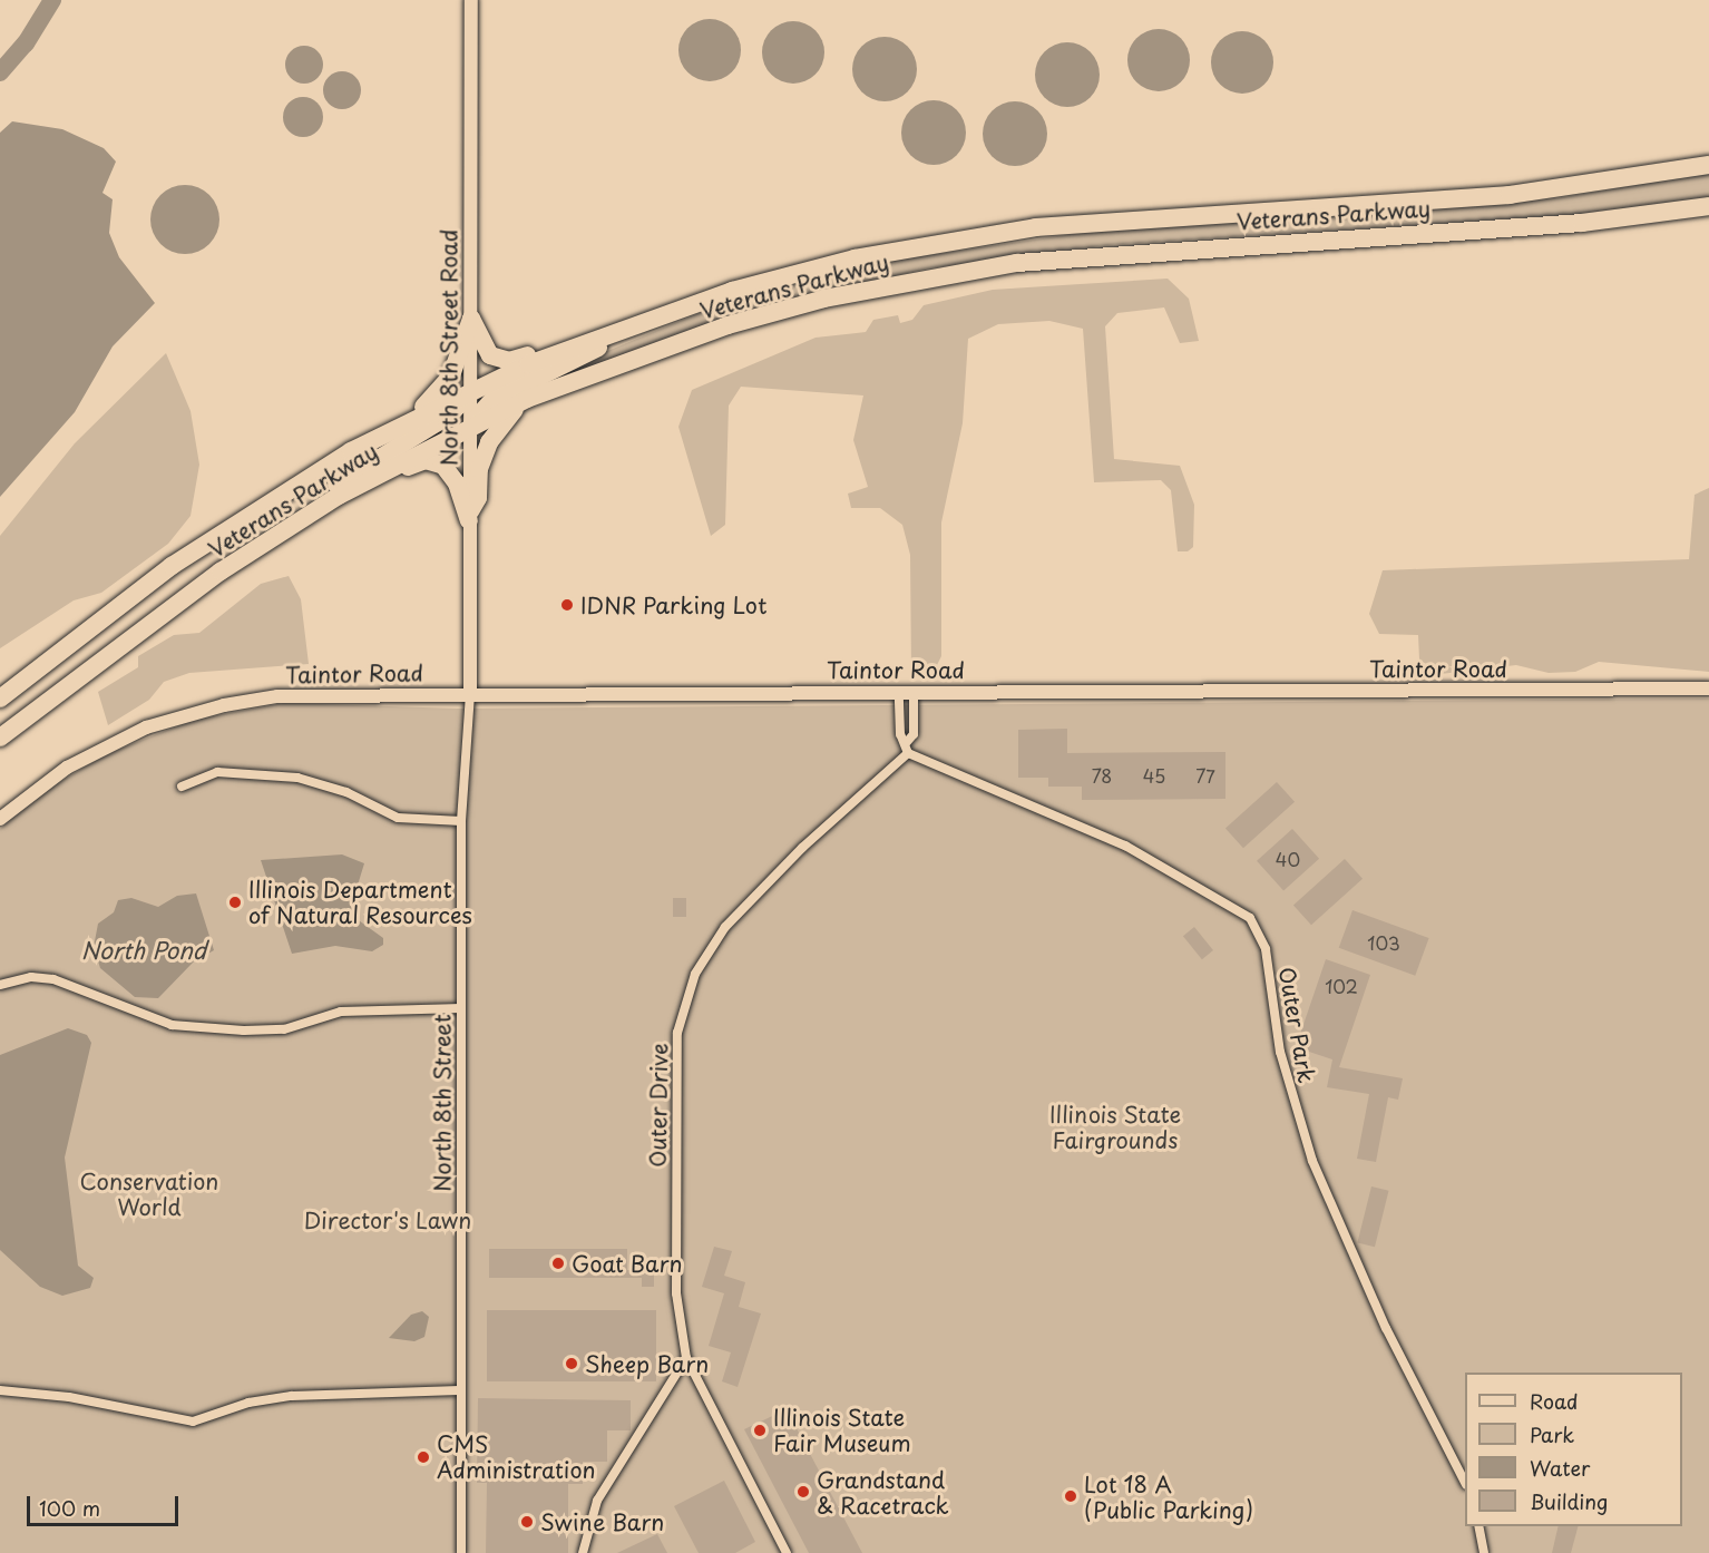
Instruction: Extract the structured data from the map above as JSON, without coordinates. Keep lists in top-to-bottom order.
{
  "streets": {
    "highway": ["Veterans Parkway"],
    "main road": ["North 8th Street Road", "Taintor Road"],
    "street": ["Outer Park", "North 8th Street", "Outer Drive"]
  },
  "crossings": [
    ["Veterans Parkway", "North 8th Street Road"],
    ["North 8th Street Road", "Taintor Road"],
    ["North 8th Street Road", "North 8th Street"],
    ["Taintor Road", "North 8th Street"],
    ["Outer Park", "Outer Drive"]
  ],
  "water": ["North Pond"],
  "parks": ["Illinois State Fairgrounds", "Conservation World", "Director's Lawn"],
  "places": [
    "IDNR Parking Lot",
    "Illinois Department of Natural Resources",
    "Goat Barn",
    "Sheep Barn",
    "Illinois State Fair Museum",
    "CMS Administration",
    "Grandstand & Racetrack",
    "Lot 18 A (Public Parking)",
    "Swine Barn"
  ],
  "house_numbers": [
    "78",
    "45",
    "77",
    "40",
    "103",
    "102"
  ],
  "legend": [
    "Road",
    "Park",
    "Water",
    "Building"
  ],
  "scale_bar": "100 m"
}
